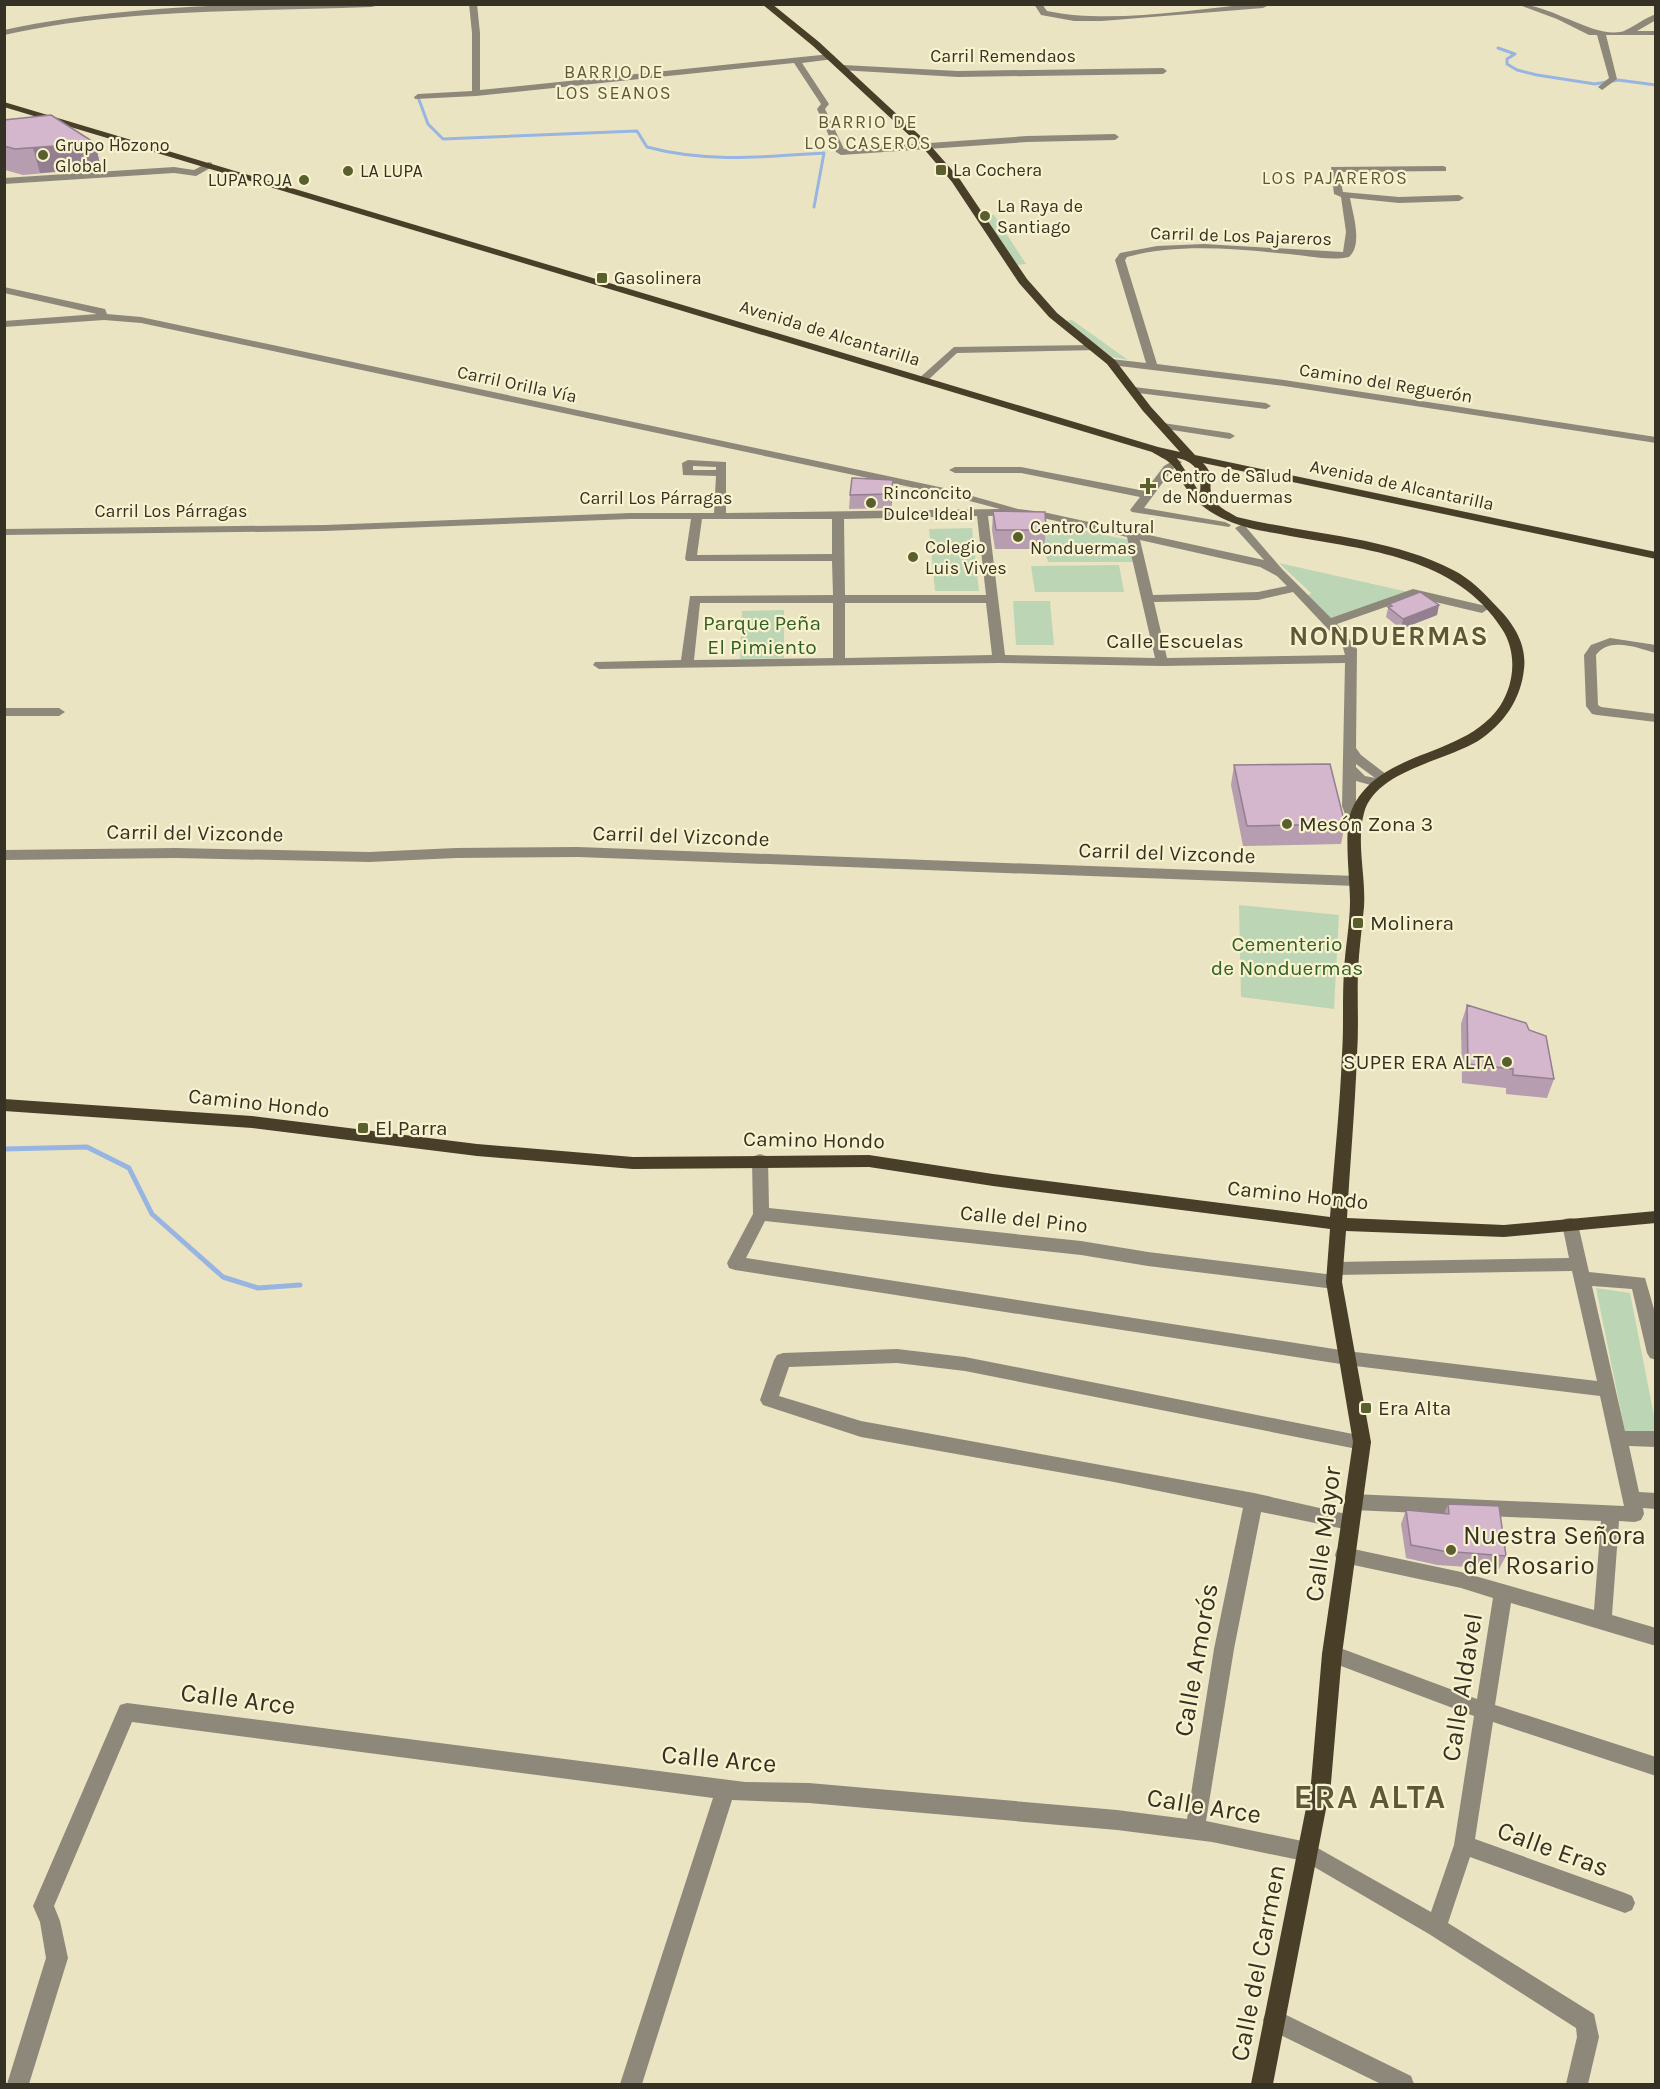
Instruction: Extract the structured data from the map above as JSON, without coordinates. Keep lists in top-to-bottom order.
{
  "streets": {
    "main road": [
      "Avenida de Alcantarilla",
      "Camino Hondo",
      "Calle Mayor",
      "Calle del Carmen"
    ],
    "street": [
      "Carril Remendaos",
      "Carril de Los Pajareros",
      "Camino del Reguerón",
      "Carril Orilla Vía",
      "Carril Los Párragas",
      "Calle Escuelas",
      "Carril del Vizconde",
      "Calle del Pino",
      "Calle Amorós",
      "Calle Aldavel",
      "Calle Arce",
      "Calle Eras"
    ]
  },
  "crossings": [
    ["Carril de Los Pajareros", "Camino del Reguerón"],
    ["Carril Orilla Vía", "Carril Los Párragas"],
    ["Carril Los Párragas", "Calle Escuelas"],
    ["Carril del Vizconde", "Calle Mayor"],
    ["Camino Hondo", "Calle Mayor"],
    ["Calle del Pino", "Calle Mayor"],
    ["Calle Mayor", "Calle Arce"],
    ["Calle Mayor", "Calle del Carmen"],
    ["Calle Amorós", "Calle Arce"],
    ["Calle Aldavel", "Calle Arce"],
    ["Calle Aldavel", "Calle Eras"],
    ["Calle Arce", "Calle del Carmen"]
  ],
  "districts": [
    "BARRIO DE LOS SEANOS",
    "BARRIO DE LOS CASEROS",
    "LOS PAJAREROS",
    "NONDUERMAS",
    "ERA ALTA"
  ],
  "parks": ["Parque Peña El Pimiento", "Cementerio de Nonduermas"],
  "places": {
    "other": [
      "Grupo Hozono Global",
      "LA LUPA",
      "LUPA ROJA",
      "La Raya de Santiago",
      "Rinconcito Dulce Ideal",
      "Centro Cultural Nonduermas",
      "Colegio Luis Vives",
      "Mesón Zona 3",
      "SUPER ERA ALTA",
      "Nuestra Señora del Rosario"
    ],
    "transit": [
      "La Cochera",
      "Gasolinera",
      "Molinera",
      "El Parra",
      "Era Alta"
    ],
    "health": ["Centro de Salud de Nonduermas"]
  }
}
